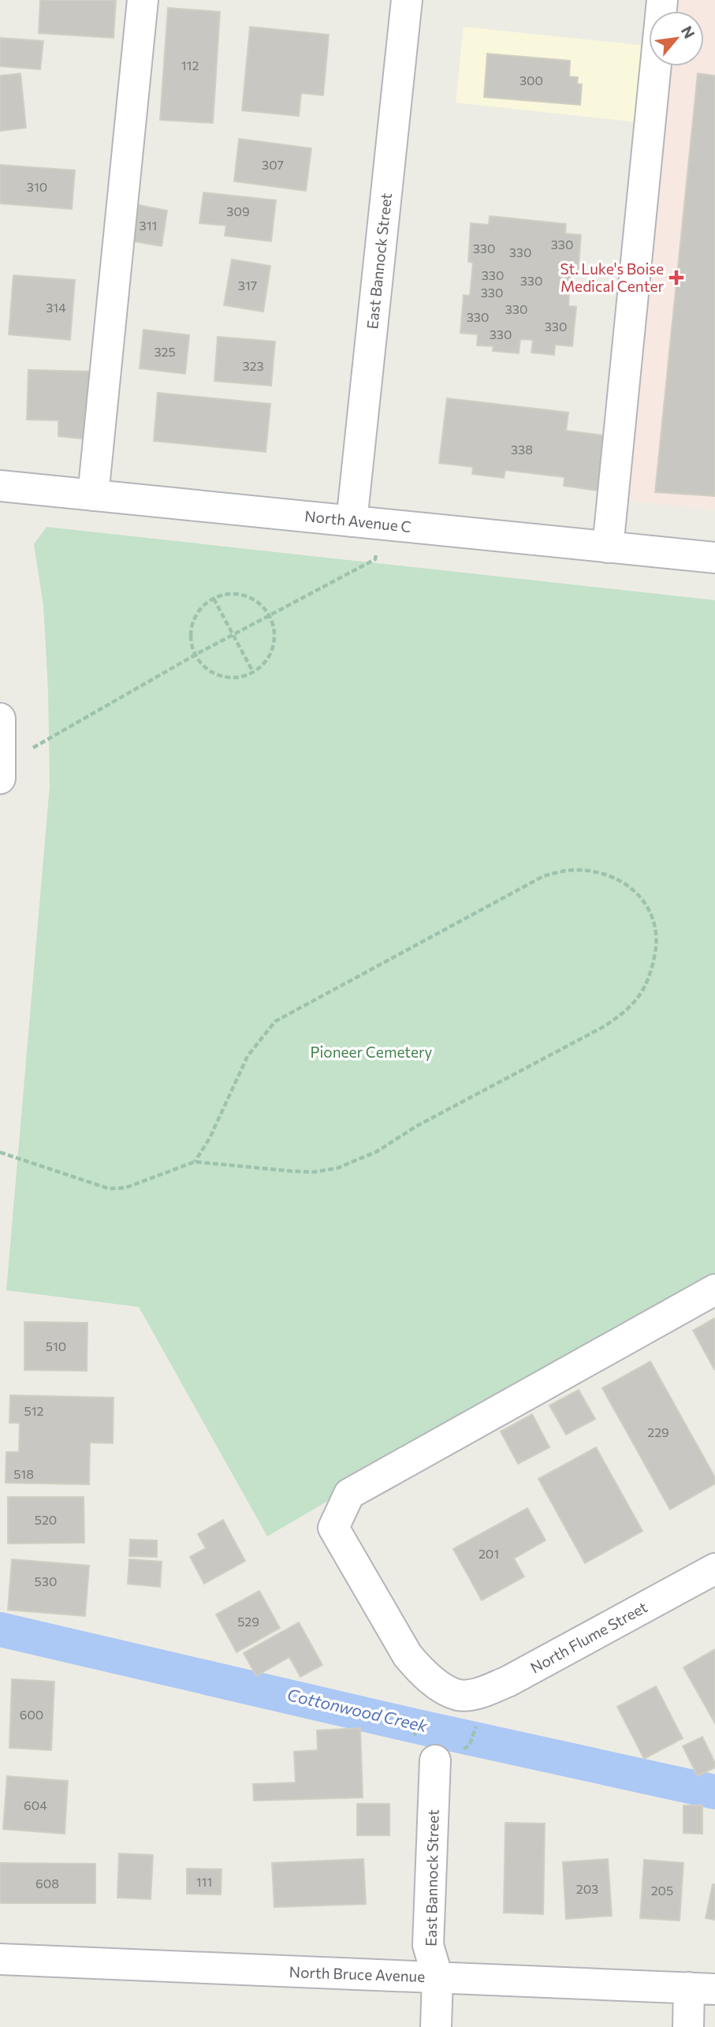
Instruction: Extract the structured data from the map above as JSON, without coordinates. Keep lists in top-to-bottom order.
{
  "streets": {
    "street": [
      "East Bannock Street",
      "North Avenue C",
      "North Flume Street",
      "North Bruce Avenue"
    ]
  },
  "crossings": [
    ["East Bannock Street", "North Avenue C"],
    ["East Bannock Street", "North Bruce Avenue"]
  ],
  "water": ["Cottonwood Creek"],
  "parks": ["Pioneer Cemetery"],
  "places": {
    "health": ["St. Luke's Boise Medical Center"]
  },
  "house_numbers": [
    "112",
    "300",
    "307",
    "310",
    "309",
    "311",
    "330",
    "330",
    "330",
    "330",
    "330",
    "317",
    "330",
    "314",
    "330",
    "330",
    "330",
    "330",
    "325",
    "323",
    "338",
    "510",
    "512",
    "229",
    "518",
    "520",
    "201",
    "530",
    "529",
    "600",
    "604",
    "111",
    "608",
    "203",
    "205"
  ],
  "north": "top right"
}
